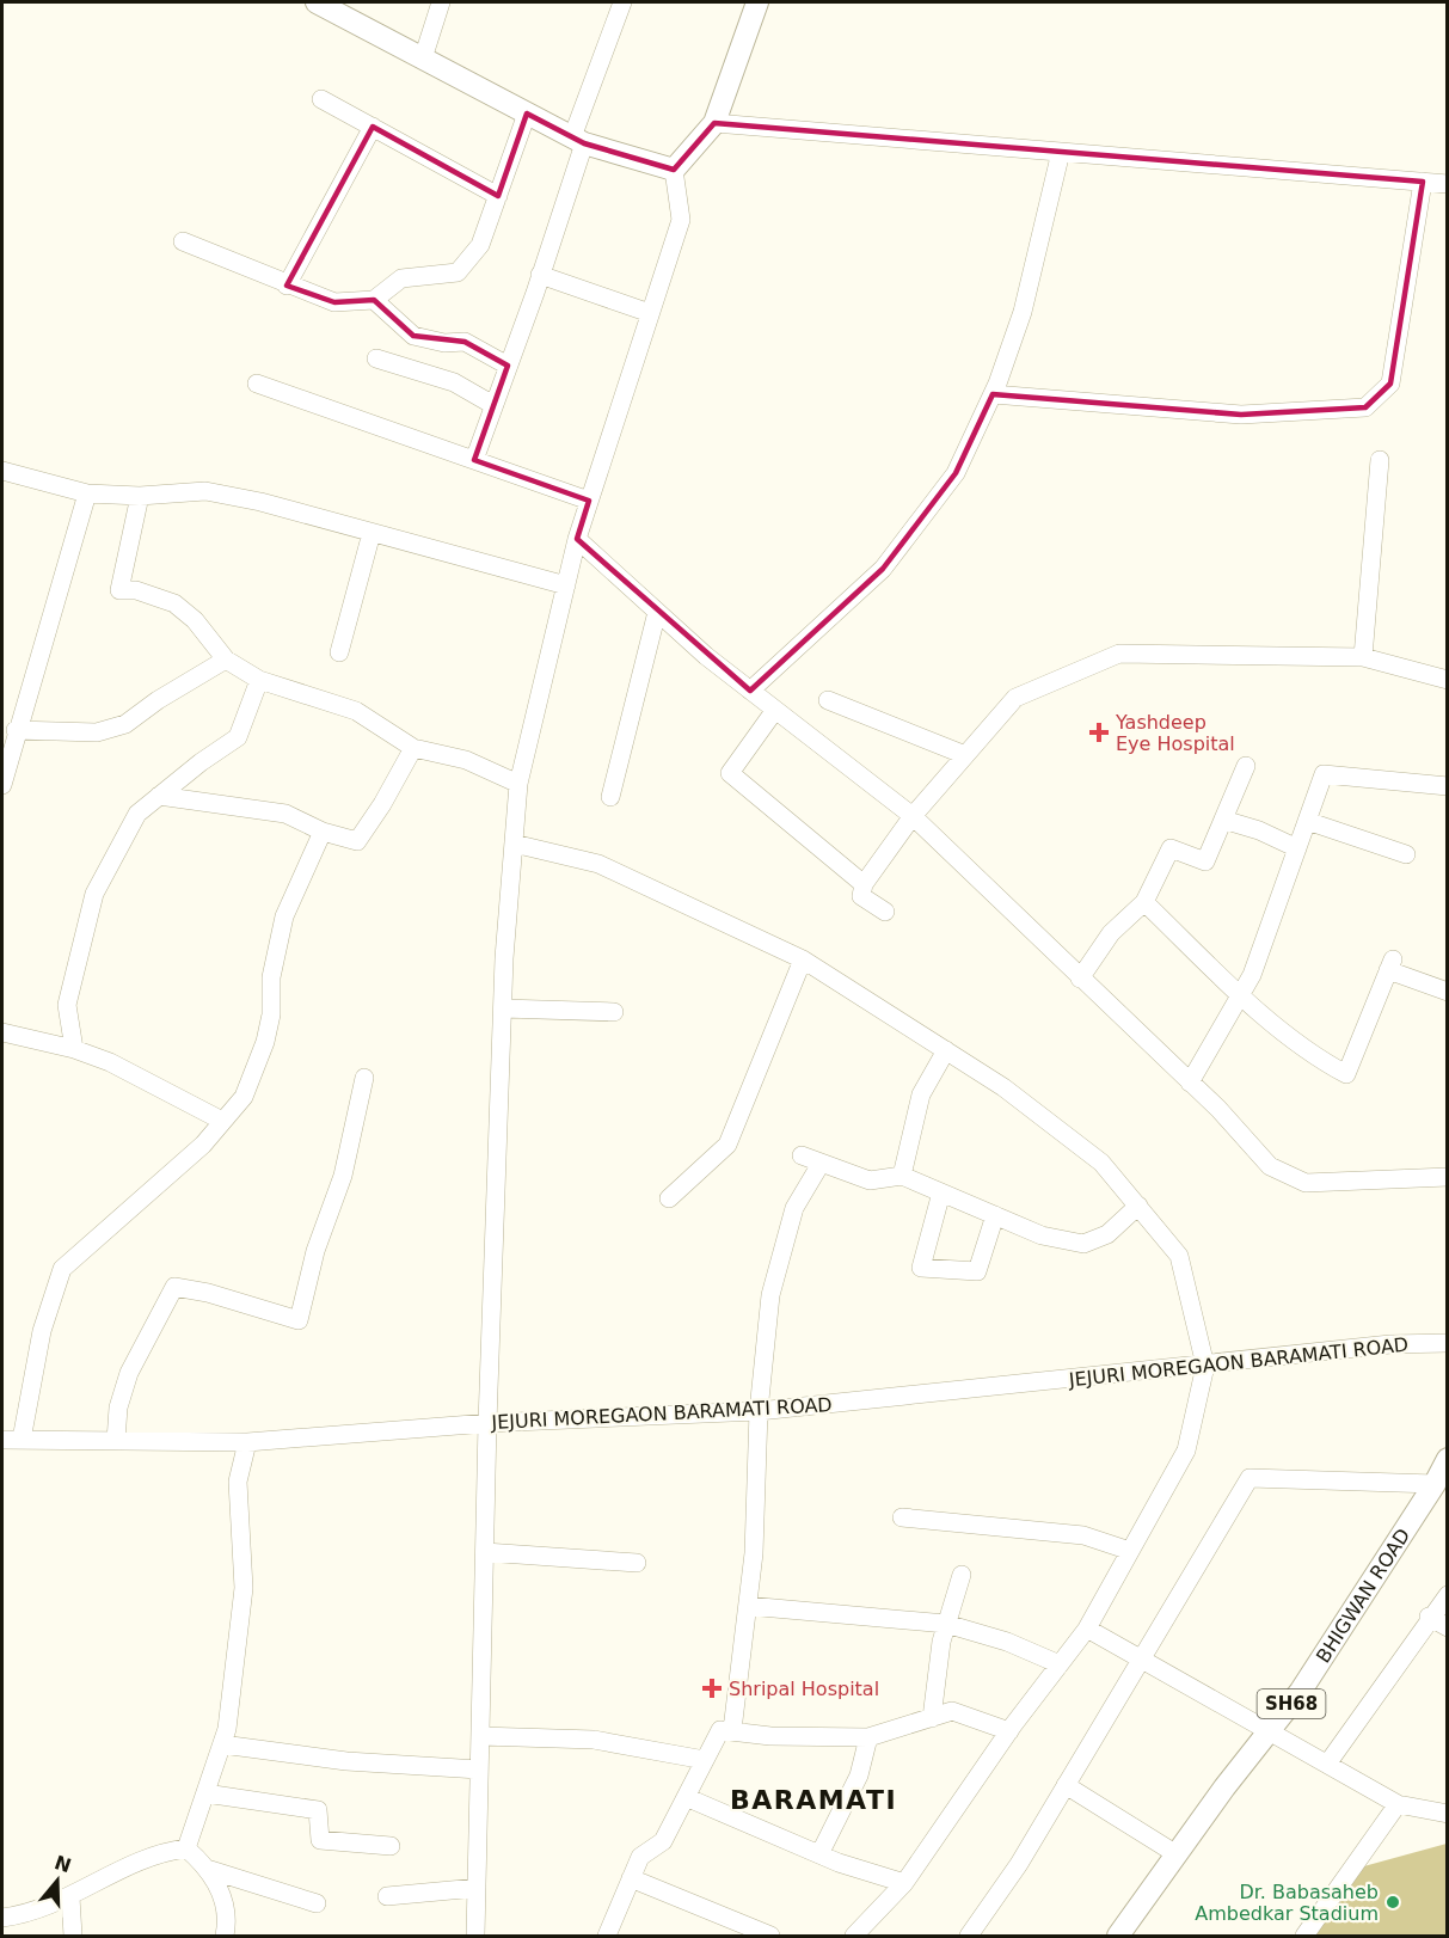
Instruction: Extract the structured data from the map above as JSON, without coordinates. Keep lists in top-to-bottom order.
{
  "streets": {
    "main road": ["BHIGWAN ROAD", "SH68"],
    "street": ["JEJURI MOREGAON BARAMATI ROAD"]
  },
  "districts": ["BARAMATI"],
  "places": {
    "health": ["Yashdeep Eye Hospital", "Shripal Hospital"],
    "other": ["Dr. Babasaheb Ambedkar Stadium"]
  },
  "north": "top"
}
